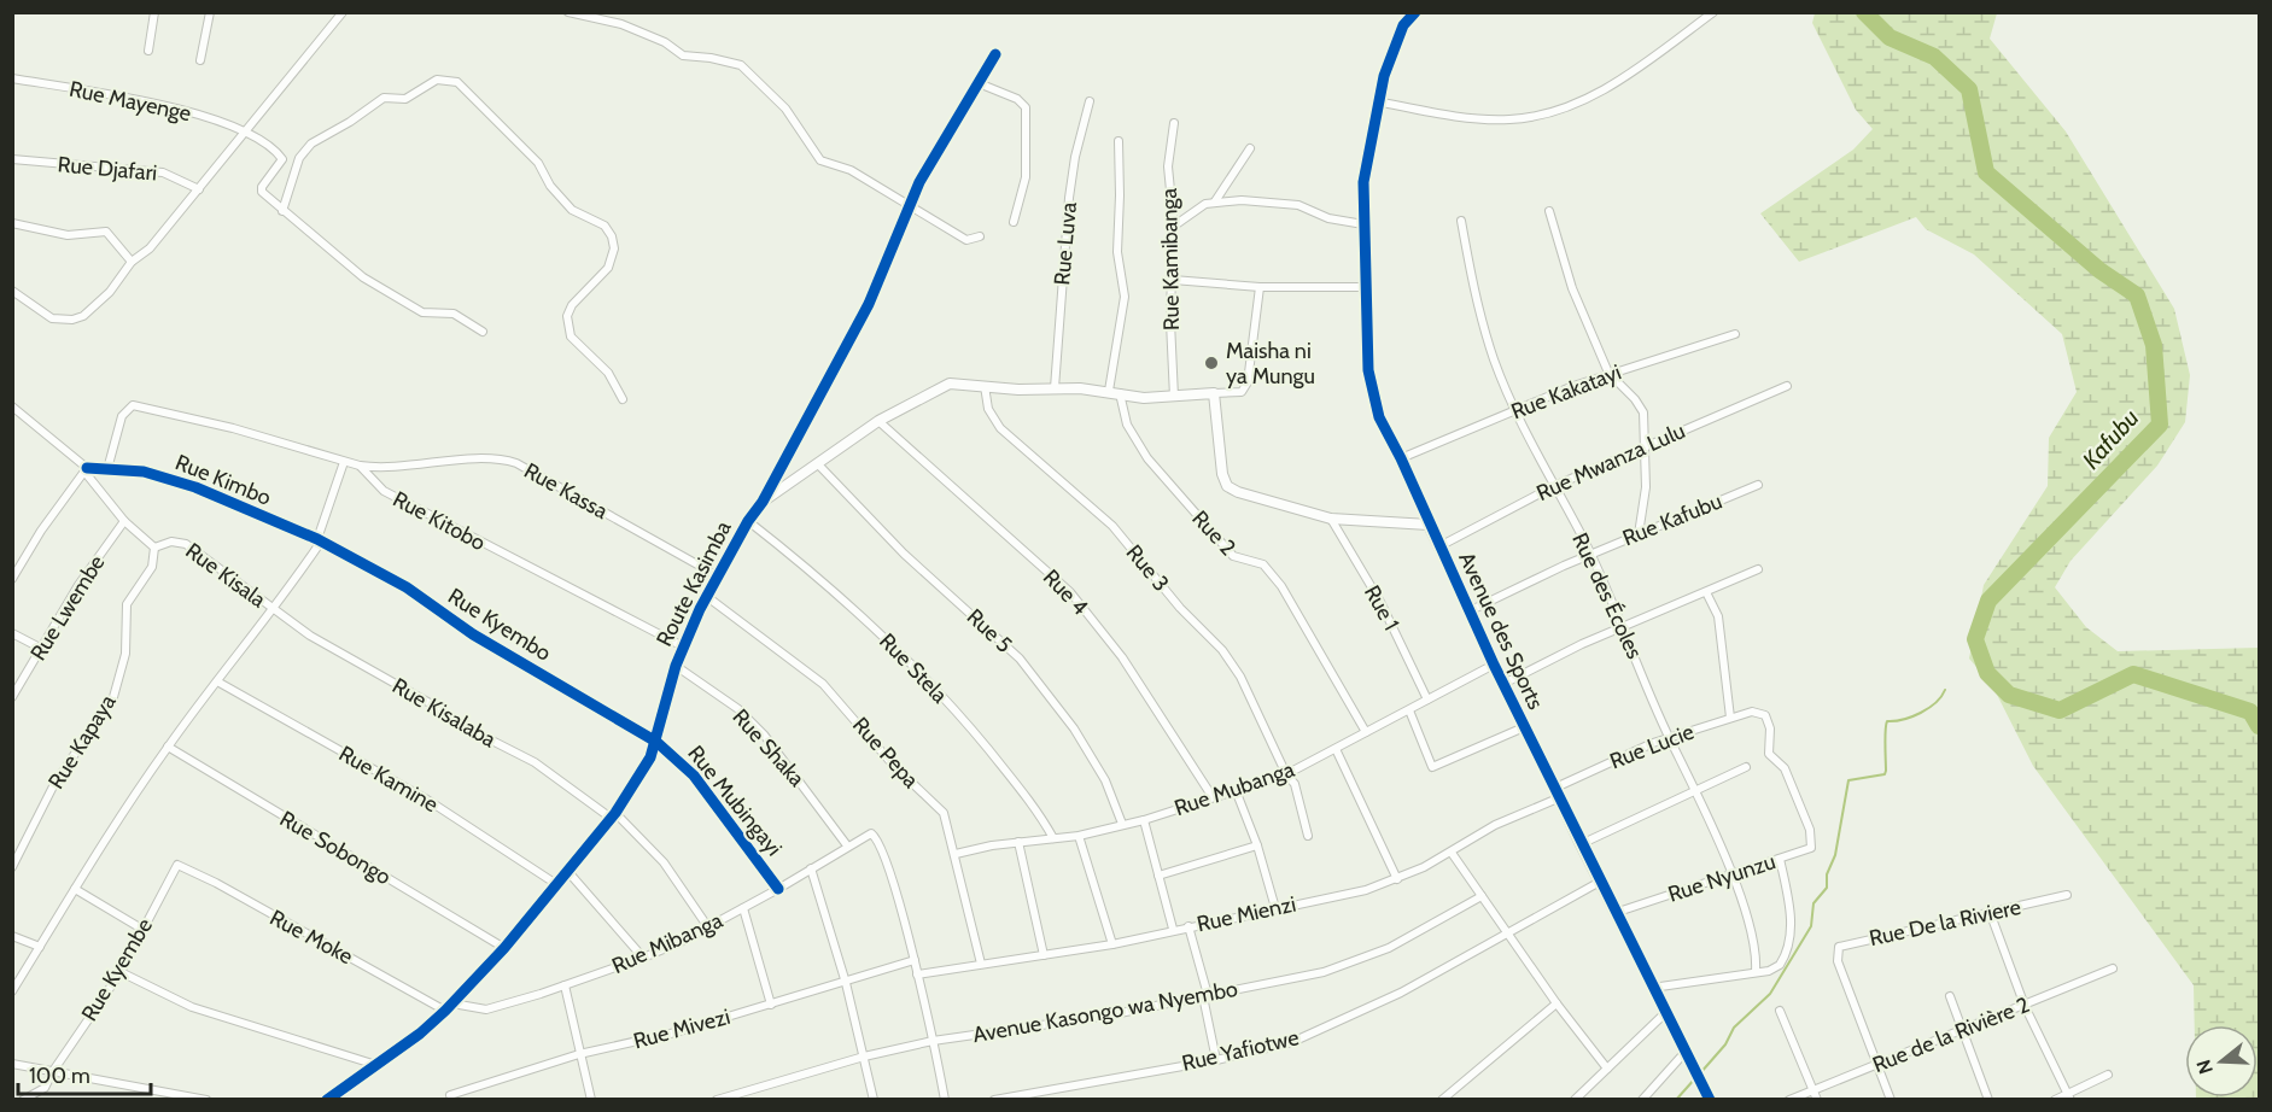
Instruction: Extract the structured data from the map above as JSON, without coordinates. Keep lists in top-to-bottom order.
{
  "streets": {
    "street": [
      "Rue Mayenge",
      "Rue Djafari",
      "Rue Luva",
      "Rue Kamibanga",
      "Rue Kakatayi",
      "Rue Mwanza Lulu",
      "Rue Kimbo",
      "Rue Kassa",
      "Rue Kafubu",
      "Rue Kitobo",
      "Rue 2",
      "Rue 3",
      "Rue Kisala",
      "Route Kasimba",
      "Rue 4",
      "Rue des Écoles",
      "Rue Lwembe",
      "Rue 1",
      "Rue Kyembo",
      "Rue 5",
      "Avenue des Sports",
      "Rue Stela",
      "Rue Kisalaba",
      "Rue Kapaya",
      "Rue Lucie",
      "Rue Shaka",
      "Rue Pepa",
      "Rue Kamine",
      "Rue Mubanga",
      "Rue Mubingayi",
      "Rue Sobongo",
      "Rue Nyunzu",
      "Rue Mienzi",
      "Rue De la Riviere",
      "Rue Moke",
      "Rue Mibanga",
      "Rue Kyembe",
      "Avenue Kasongo wa Nyembo",
      "Rue Mivezi",
      "Rue de la Rivière 2",
      "Rue Yafiotwe"
    ]
  },
  "crossings": [
    ["Rue Luva", "Route Kasimba"],
    ["Rue Kamibanga", "Route Kasimba"],
    ["Rue Kakatayi", "Rue des Écoles"],
    ["Rue Kakatayi", "Avenue des Sports"],
    ["Rue Mwanza Lulu", "Rue des Écoles"],
    ["Rue Mwanza Lulu", "Avenue des Sports"],
    ["Rue Kimbo", "Rue Kitobo"],
    ["Rue Kimbo", "Rue Kyembo"],
    ["Rue Kassa", "Rue Kitobo"],
    ["Rue Kassa", "Route Kasimba"],
    ["Rue Kafubu", "Rue des Écoles"],
    ["Rue Kafubu", "Avenue des Sports"],
    ["Rue Kitobo", "Route Kasimba"],
    ["Rue 2", "Route Kasimba"],
    ["Rue 2", "Rue Mubanga"],
    ["Rue 3", "Route Kasimba"],
    ["Rue 3", "Rue Mubanga"],
    ["Rue Kisala", "Rue Kisalaba"],
    ["Rue Kisala", "Rue Kapaya"],
    ["Route Kasimba", "Rue 4"],
    ["Route Kasimba", "Rue Kyembo"],
    ["Route Kasimba", "Rue 5"],
    ["Route Kasimba", "Rue Stela"],
    ["Route Kasimba", "Rue Kisalaba"],
    ["Route Kasimba", "Rue Shaka"],
    ["Route Kasimba", "Rue Pepa"],
    ["Route Kasimba", "Rue Kamine"],
    ["Route Kasimba", "Rue Mubingayi"],
    ["Route Kasimba", "Rue Sobongo"],
    ["Route Kasimba", "Rue Moke"],
    ["Route Kasimba", "Rue Mibanga"],
    ["Rue 4", "Rue Mubanga"],
    ["Rue des Écoles", "Rue Lucie"],
    ["Rue des Écoles", "Rue Nyunzu"],
    ["Rue 1", "Rue Mubanga"],
    ["Rue Kyembo", "Rue Mubingayi"],
    ["Rue 5", "Rue Mubanga"],
    ["Avenue des Sports", "Rue Lucie"],
    ["Avenue des Sports", "Rue Mubanga"],
    ["Avenue des Sports", "Rue Nyunzu"],
    ["Avenue des Sports", "Rue Mienzi"],
    ["Avenue des Sports", "Rue Yafiotwe"],
    ["Rue Stela", "Rue Mubanga"],
    ["Rue Kisalaba", "Rue Mibanga"],
    ["Rue Lucie", "Rue Nyunzu"],
    ["Rue Lucie", "Rue Mienzi"],
    ["Rue Shaka", "Rue Mibanga"],
    ["Rue Pepa", "Rue Mubanga"],
    ["Rue Pepa", "Rue Mienzi"],
    ["Rue Mubingayi", "Rue Mibanga"],
    ["Rue De la Riviere", "Rue de la Rivière 2"],
    ["Rue Moke", "Rue Mibanga"],
    ["Rue Moke", "Rue Kyembe"],
    ["Rue Mibanga", "Rue Mivezi"]
  ],
  "water": ["Kafubu"],
  "places": ["Maisha ni ya Mungu"],
  "scale_bar": "100 m",
  "north": "left"
}
